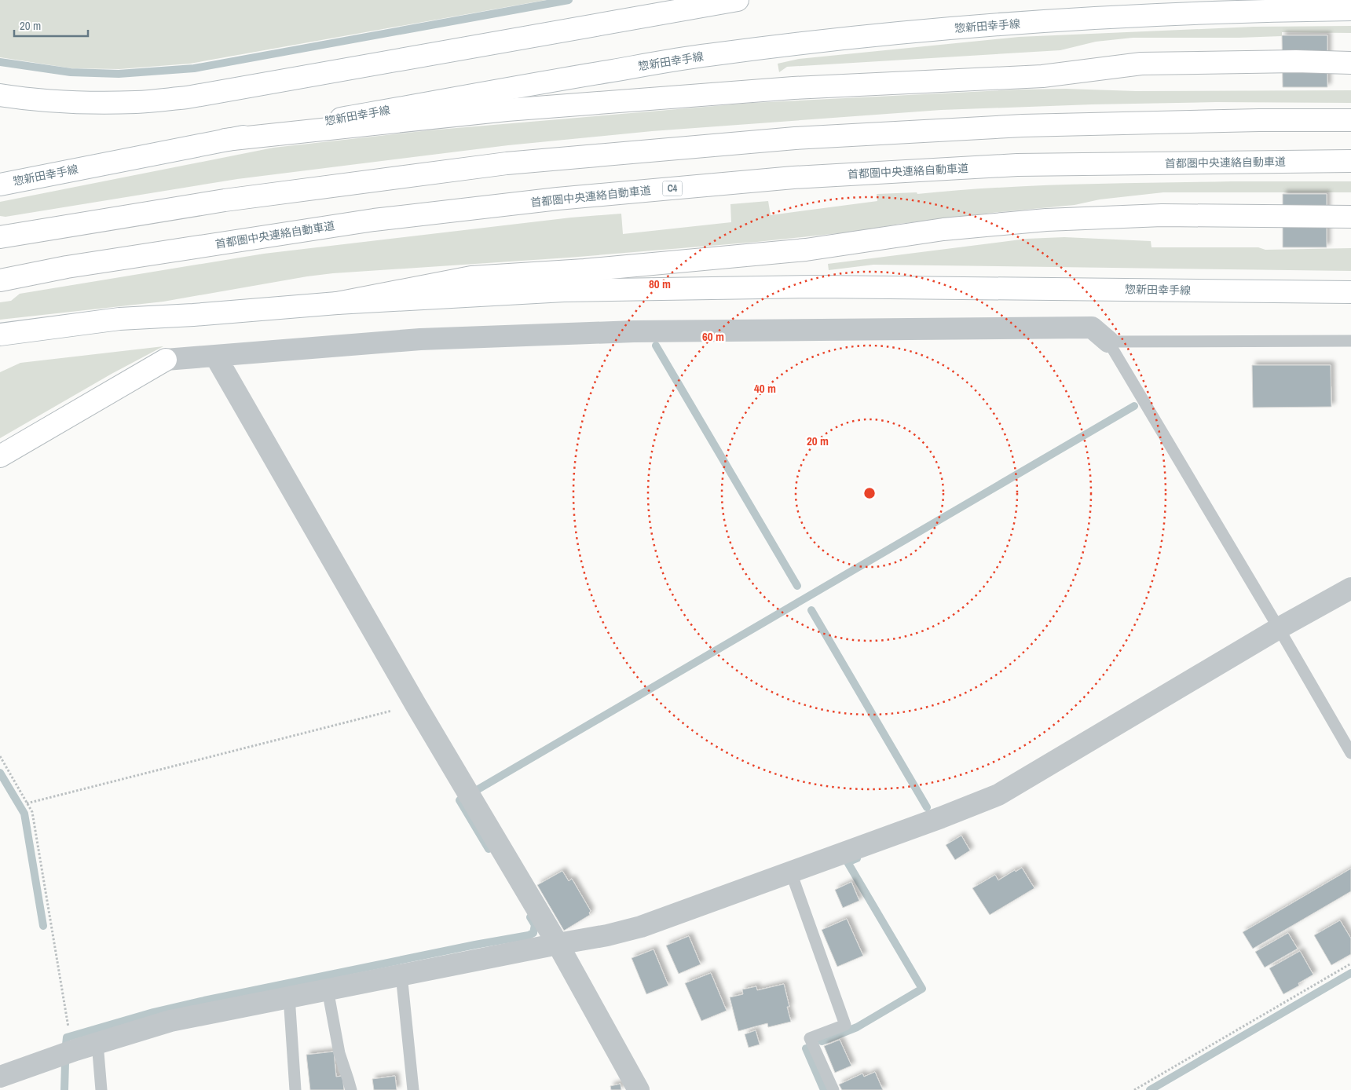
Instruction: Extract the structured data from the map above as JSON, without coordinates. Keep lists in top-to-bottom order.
{
  "streets": {
    "main road": ["惣新田幸手線", "首都圏中央連絡自動車道", "C4"]
  },
  "scale_bar": "20 m",
  "rings": [
    "80 m",
    "60 m",
    "40 m",
    "20 m"
  ]
}
